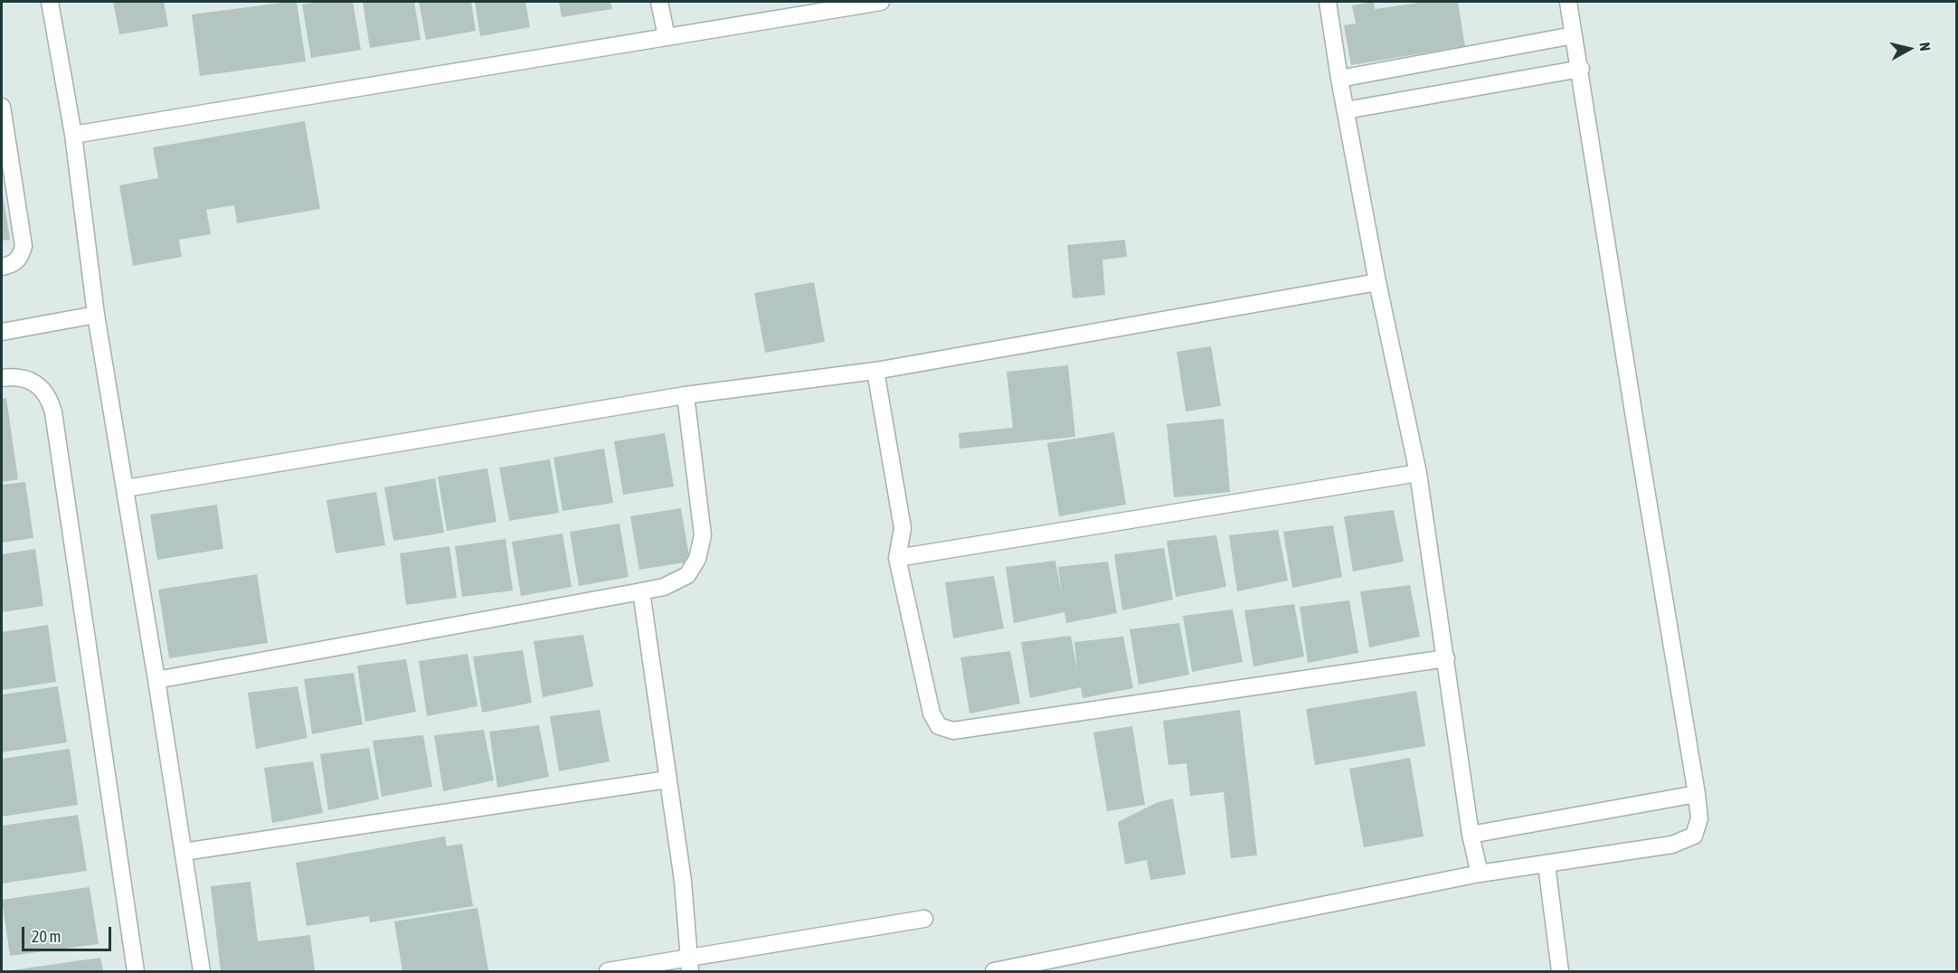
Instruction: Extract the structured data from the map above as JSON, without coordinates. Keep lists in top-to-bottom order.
{
  "scale_bar": "20 m",
  "north": "right"
}
